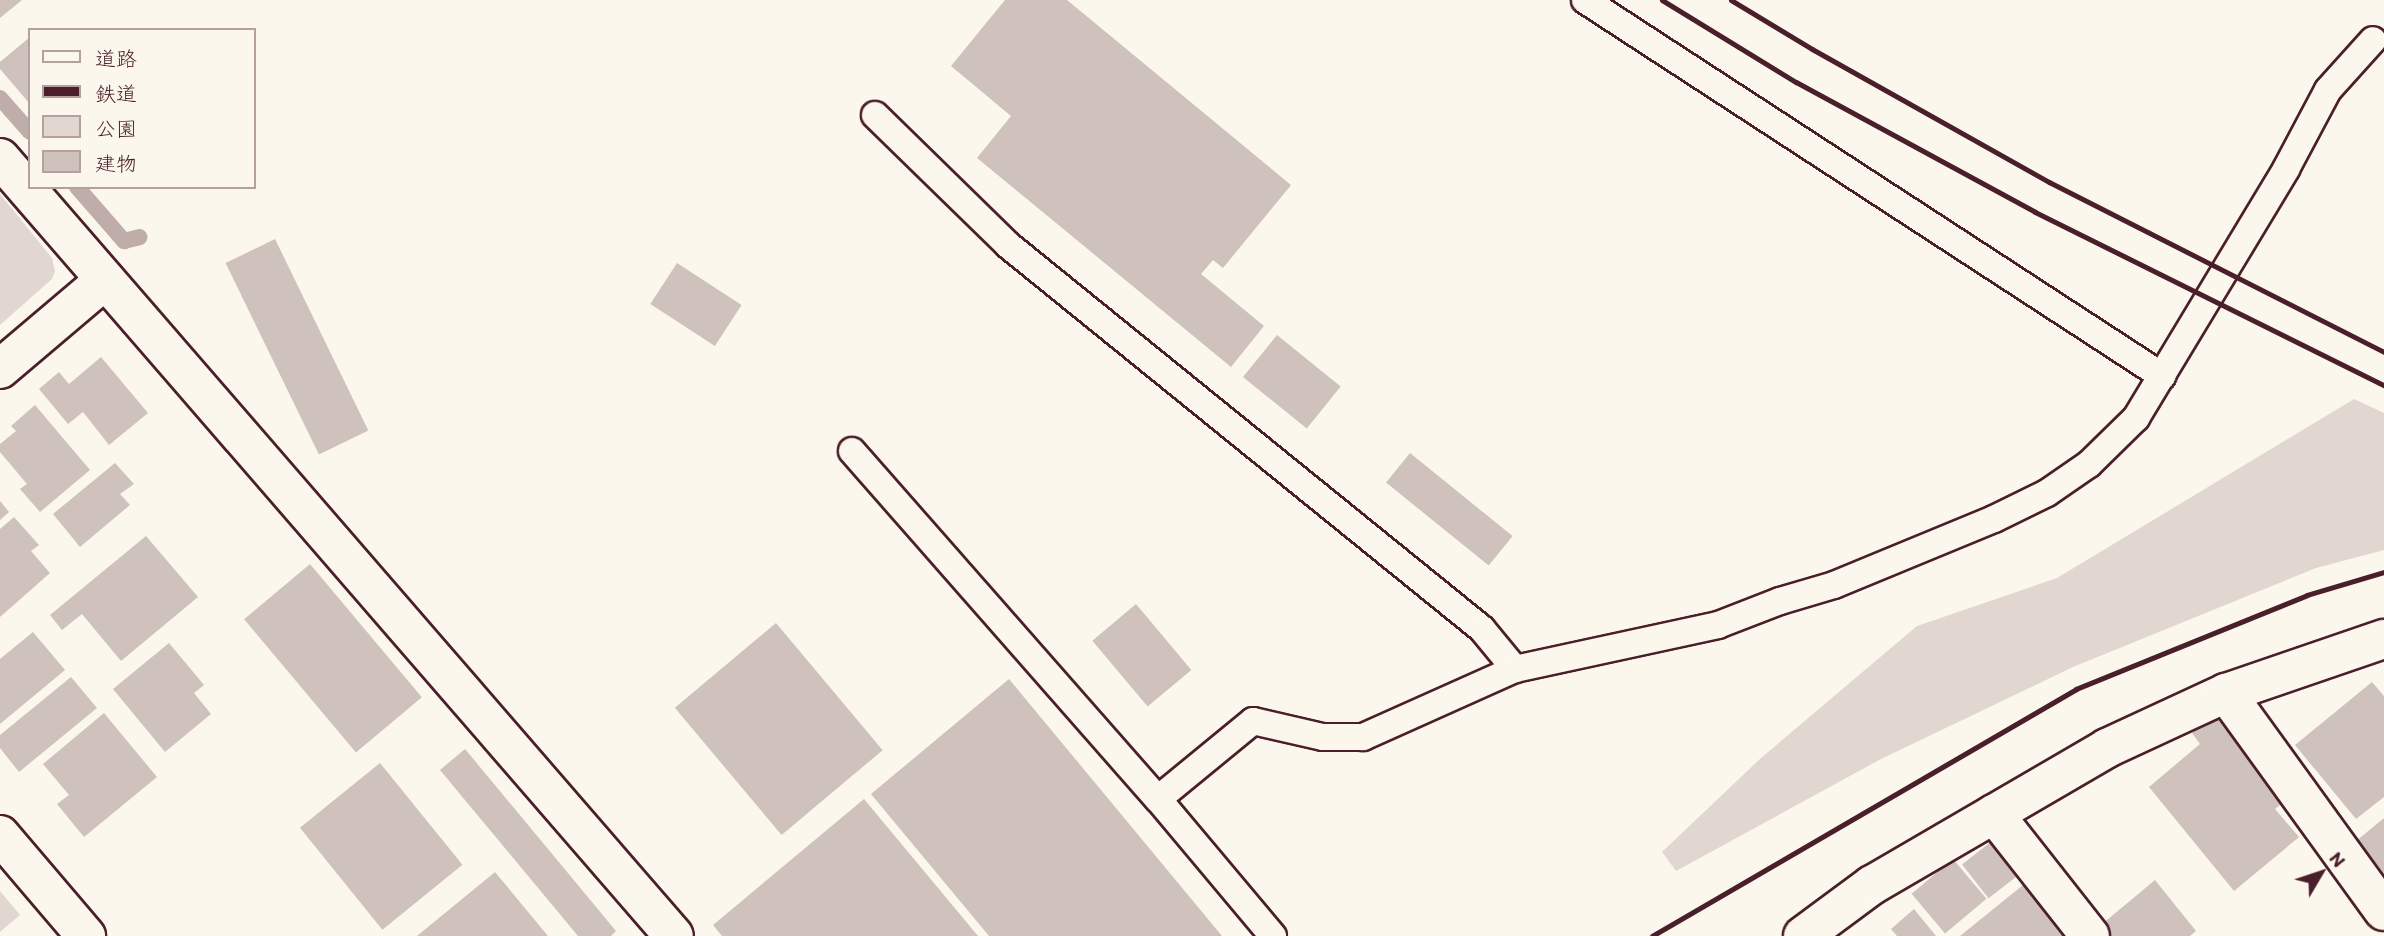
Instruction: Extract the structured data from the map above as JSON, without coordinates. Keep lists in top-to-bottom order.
{
  "legend": [
    "道路",
    "鉄道",
    "公園",
    "建物"
  ],
  "north": "top right"
}
